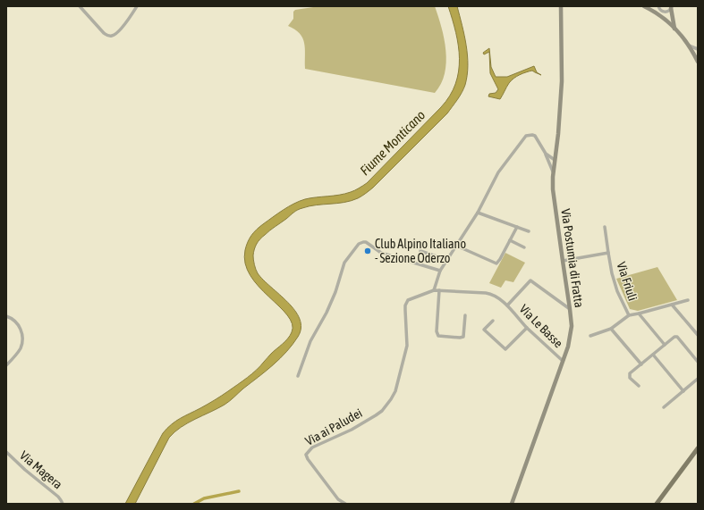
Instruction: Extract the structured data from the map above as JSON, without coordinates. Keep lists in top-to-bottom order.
{
  "streets": {
    "main road": ["Via Postumia di Fratta"],
    "street": [
      "Via Friuli",
      "Via Le Basse",
      "Via ai Paludei",
      "Via Magera"
    ]
  },
  "crossings": [
    ["Via Postumia di Fratta", "Via Friuli"],
    ["Via Postumia di Fratta", "Via Le Basse"],
    ["Via Le Basse", "Via ai Paludei"]
  ],
  "water": ["Fiume Monticano"],
  "places": ["Club Alpino Italiano - Sezione Oderzo"]
}
